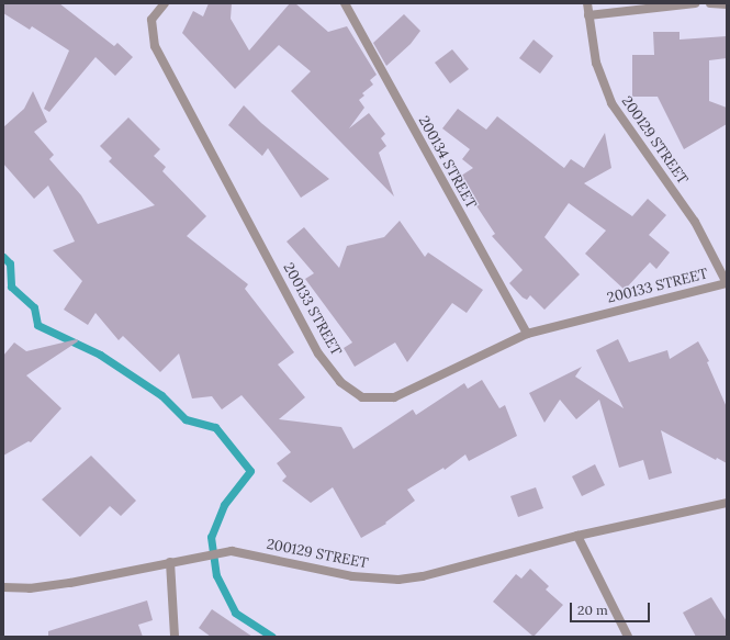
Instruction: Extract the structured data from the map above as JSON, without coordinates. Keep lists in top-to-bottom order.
{
  "streets": {
    "street": ["200129 STREET", "200134 STREET", "200133 STREET"]
  },
  "crossings": [
    ["200129 STREET", "200133 STREET"],
    ["200134 STREET", "200133 STREET"]
  ],
  "scale_bar": "20 m"
}
